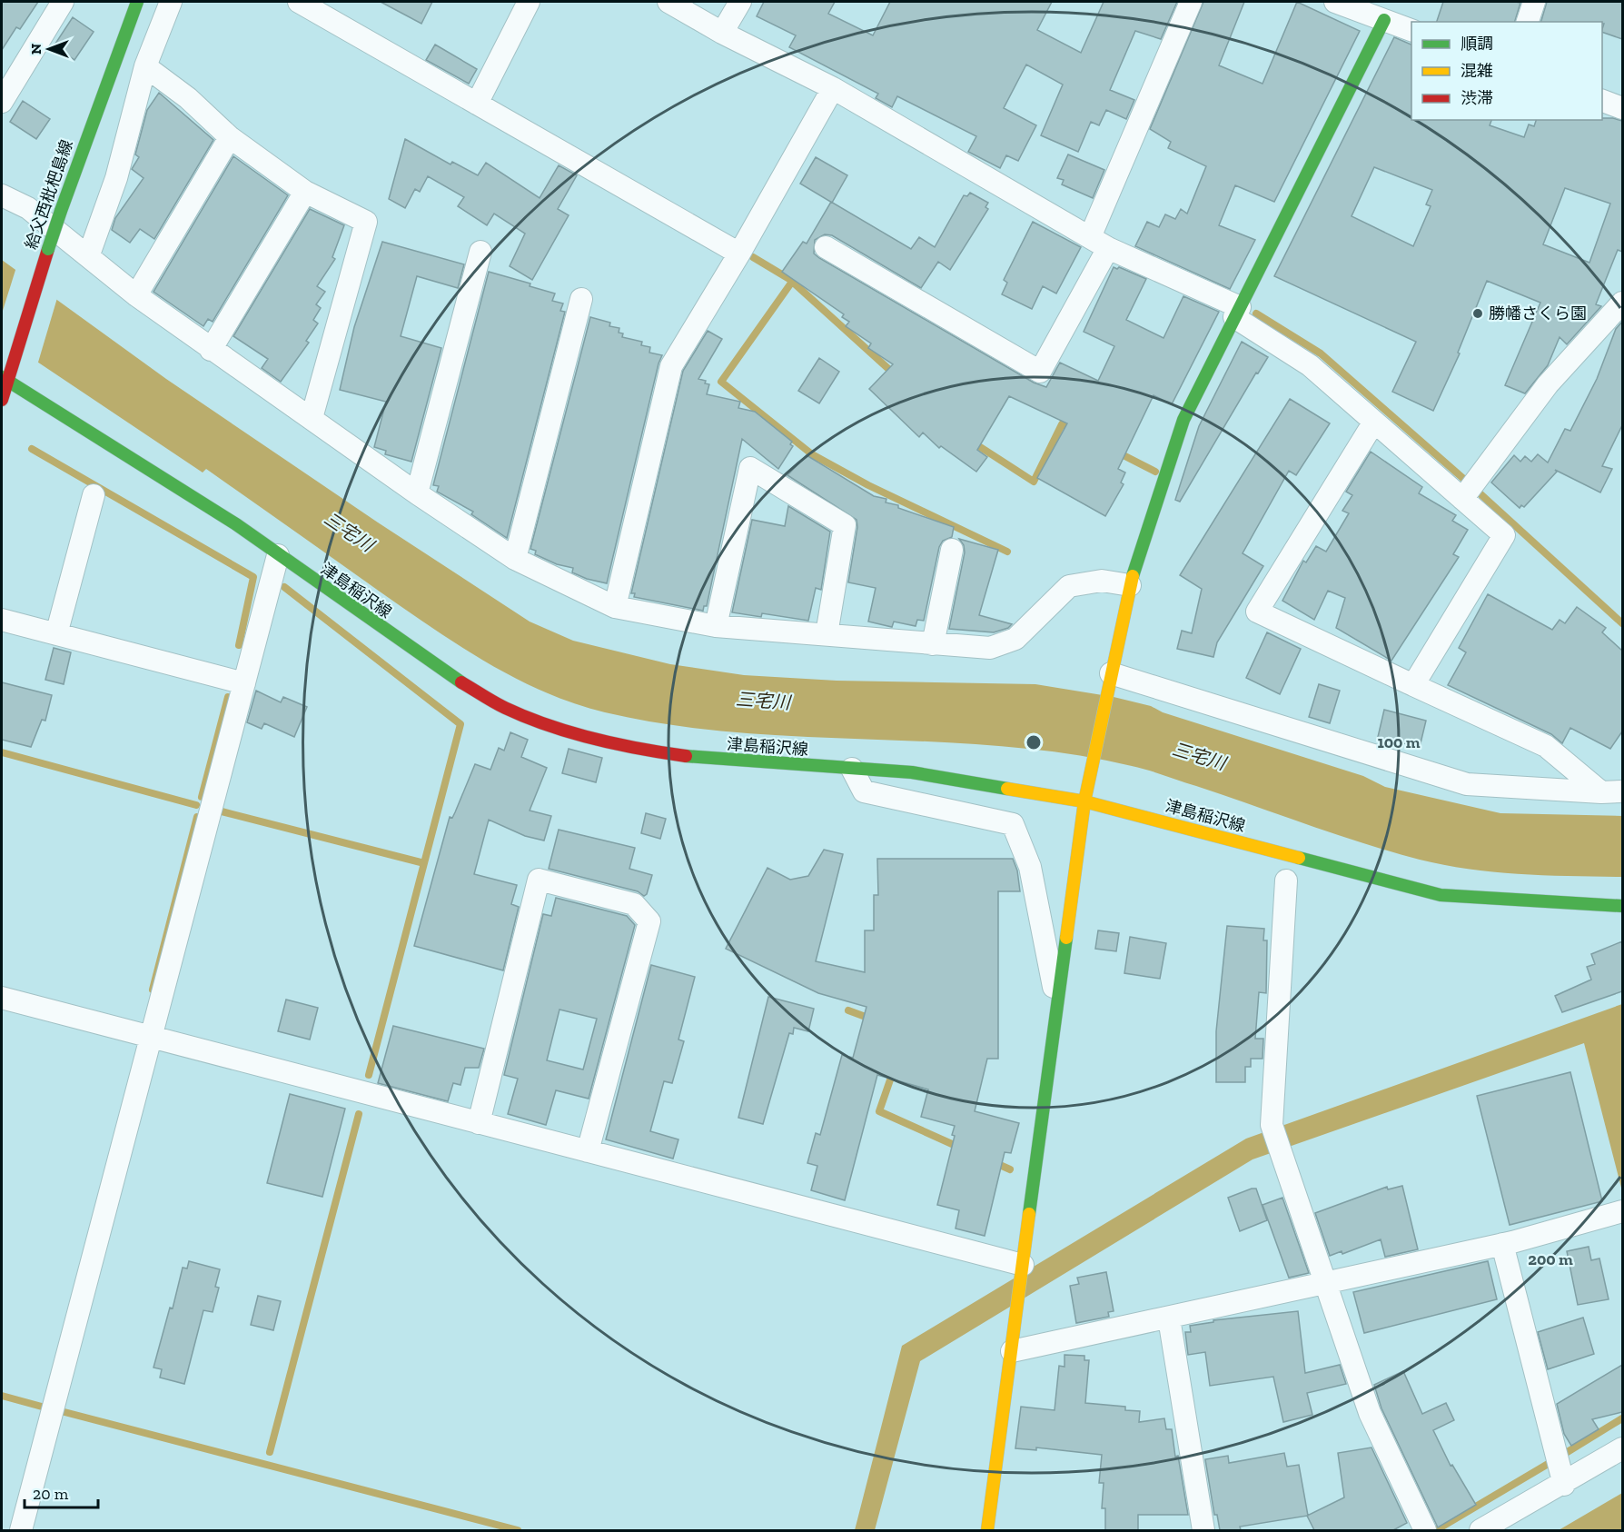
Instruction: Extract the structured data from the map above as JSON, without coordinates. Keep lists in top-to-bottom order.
{
  "streets": {
    "main road": ["給父西枇杷島線", "津島稲沢線"]
  },
  "crossings": [
    ["給父西枇杷島線", "津島稲沢線"]
  ],
  "water": ["三宅川"],
  "places": ["勝幡さくら園"],
  "legend": ["順調", "混雑", "渋滞"],
  "scale_bar": "20 m",
  "north": "left",
  "rings": ["100 m", "200 m"]
}
